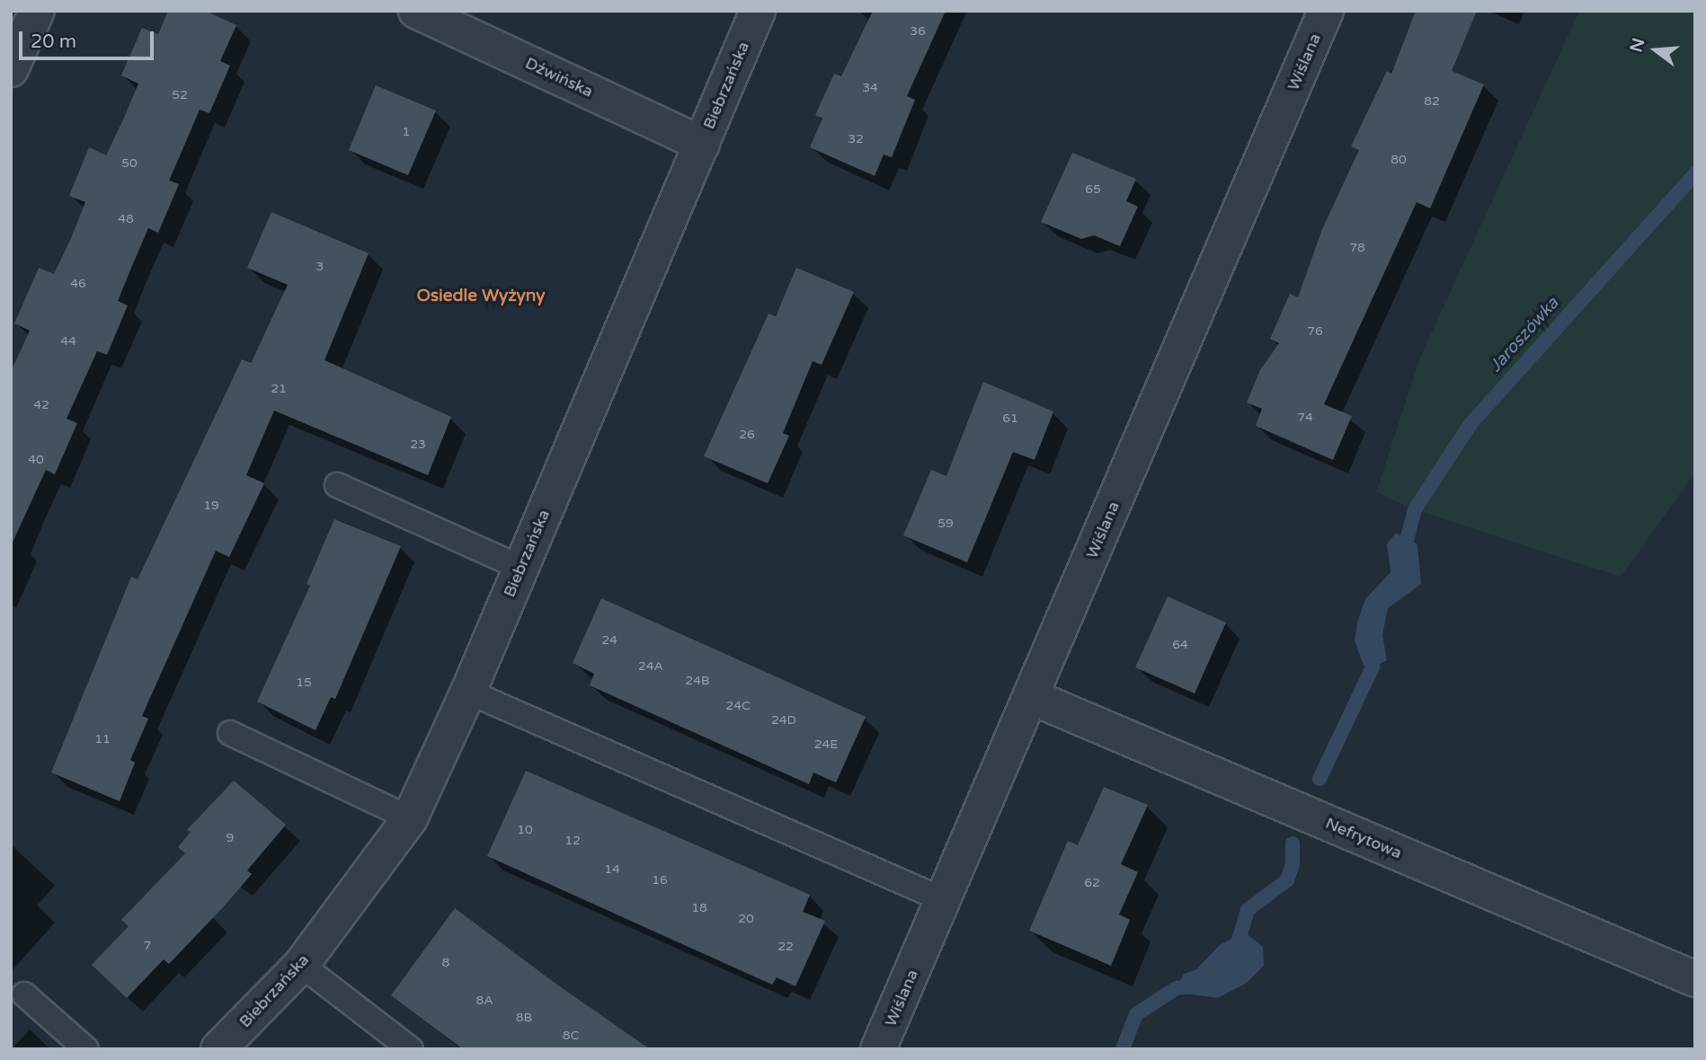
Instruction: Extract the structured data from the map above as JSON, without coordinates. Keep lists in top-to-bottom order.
{
  "streets": {
    "street": [
      "Wiślana",
      "Dźwińska",
      "Biebrzańska",
      "Nefrytowa"
    ]
  },
  "crossings": [
    ["Wiślana", "Nefrytowa"],
    ["Dźwińska", "Biebrzańska"]
  ],
  "districts": ["Osiedle Wyżyny"],
  "water": ["Jaroszówka"],
  "house_numbers": [
    "36",
    "34",
    "52",
    "82",
    "1",
    "32",
    "80",
    "50",
    "65",
    "48",
    "78",
    "3",
    "46",
    "76",
    "44",
    "21",
    "42",
    "74",
    "61",
    "26",
    "23",
    "40",
    "19",
    "59",
    "24",
    "64",
    "24A",
    "24B",
    "15",
    "24C",
    "24D",
    "11",
    "24E",
    "10",
    "9",
    "12",
    "14",
    "16",
    "62",
    "18",
    "20",
    "7",
    "22",
    "8",
    "8A",
    "8B",
    "8C"
  ],
  "scale_bar": "20 m",
  "north": "left"
}
